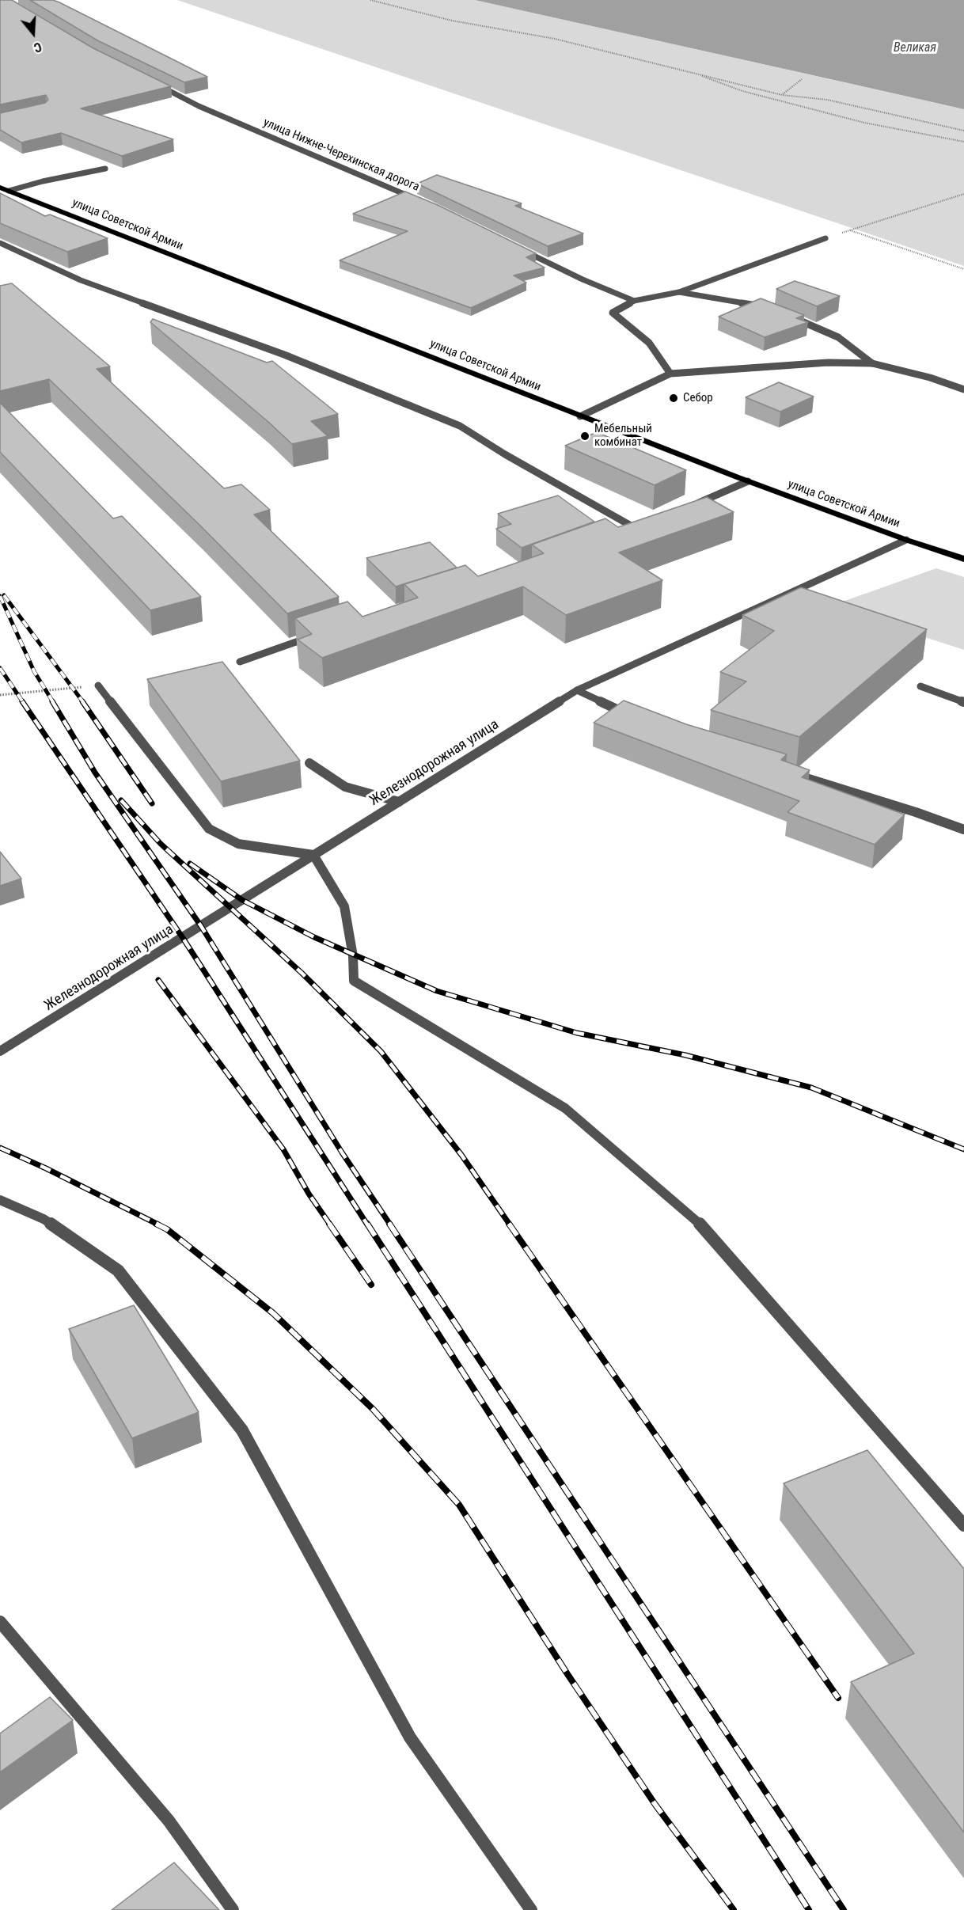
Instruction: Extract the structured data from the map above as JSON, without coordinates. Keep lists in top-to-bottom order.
{
  "streets": {
    "main road": ["улица Советской Армии"],
    "street": ["улица Нижне-Черехинская дорога", "Железнодорожная улица"]
  },
  "crossings": [
    ["улица Советской Армии", "Железнодорожная улица"]
  ],
  "water": ["Великая"],
  "places": ["Себор", "Мебельный комбинат"],
  "north": "bottom"
}
